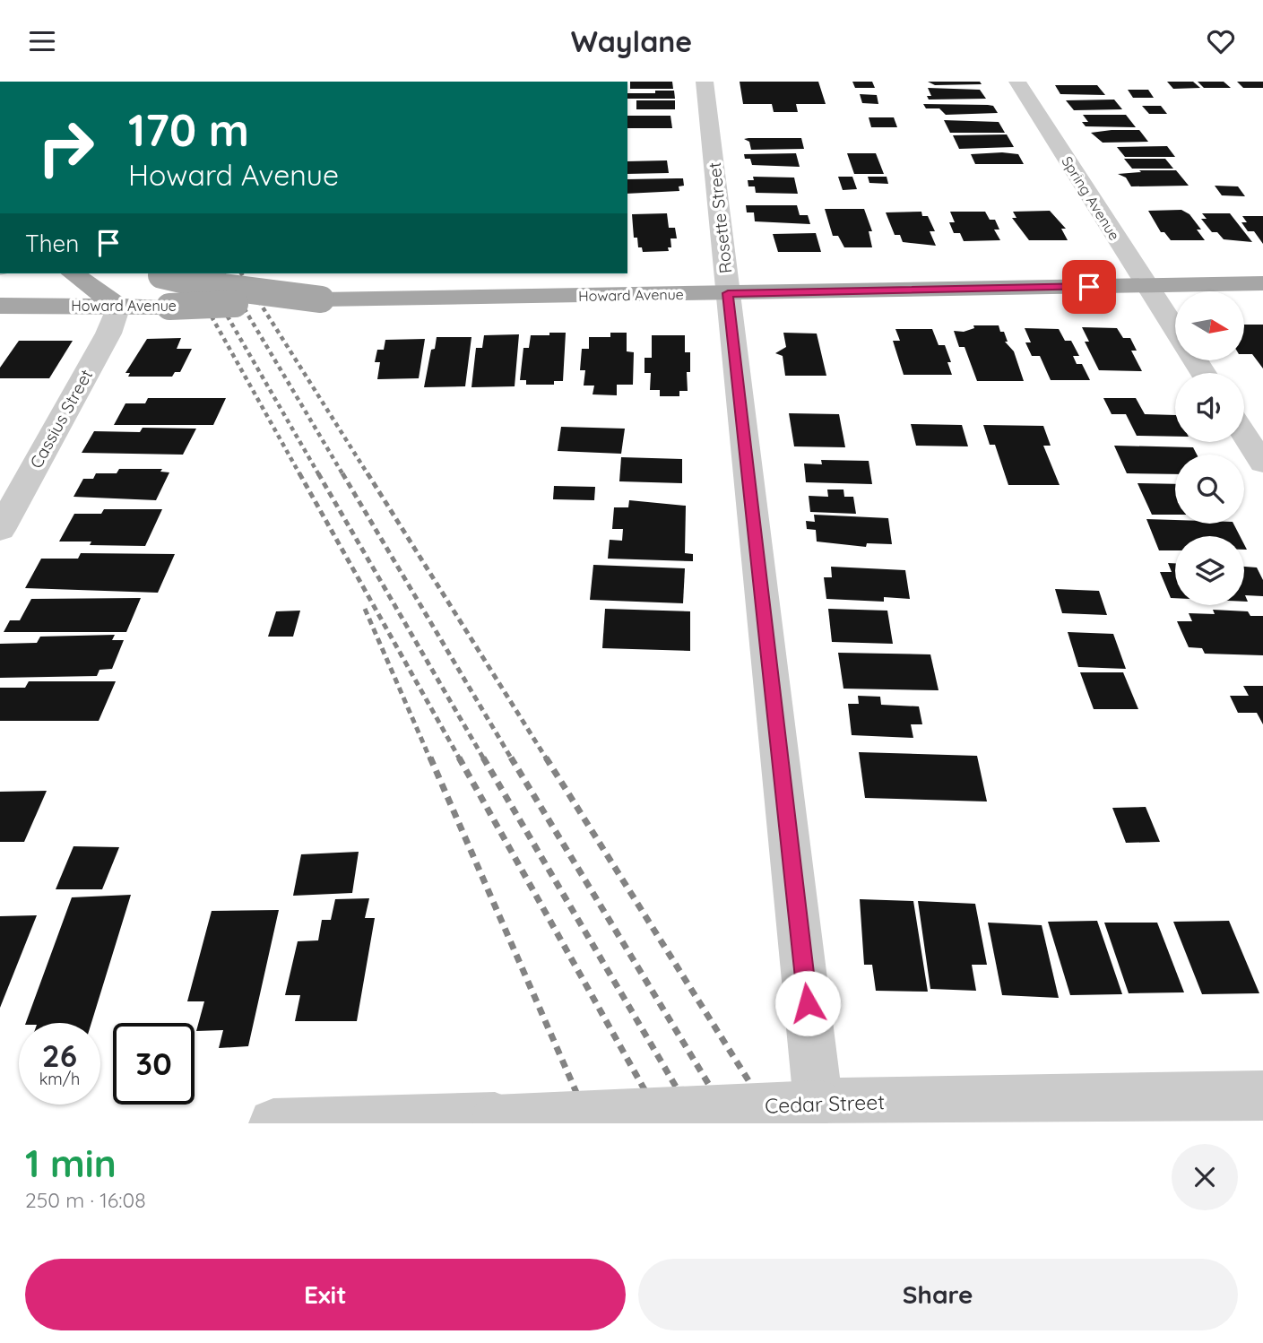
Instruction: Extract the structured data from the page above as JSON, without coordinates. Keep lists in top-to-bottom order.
{
  "streets": {
    "main road": ["Howard Avenue"],
    "street": [
      "Spring Avenue",
      "Rosette Street",
      "Cassius Street",
      "Cedar Street"
    ]
  },
  "crossings": [
    ["Spring Avenue", "Howard Avenue"],
    ["Rosette Street", "Howard Avenue"],
    ["Rosette Street", "Cedar Street"],
    ["Howard Avenue", "Cassius Street"]
  ],
  "north": "right",
  "page": {
    "header": "Waylane",
    "turn": ["170 m", "Howard Avenue"],
    "then": "Then",
    "speed": "26 km/h",
    "limit": "30",
    "heading": ["1 min", "250 m · 16:08"],
    "buttons": ["Exit", "Share"]
  }
}
